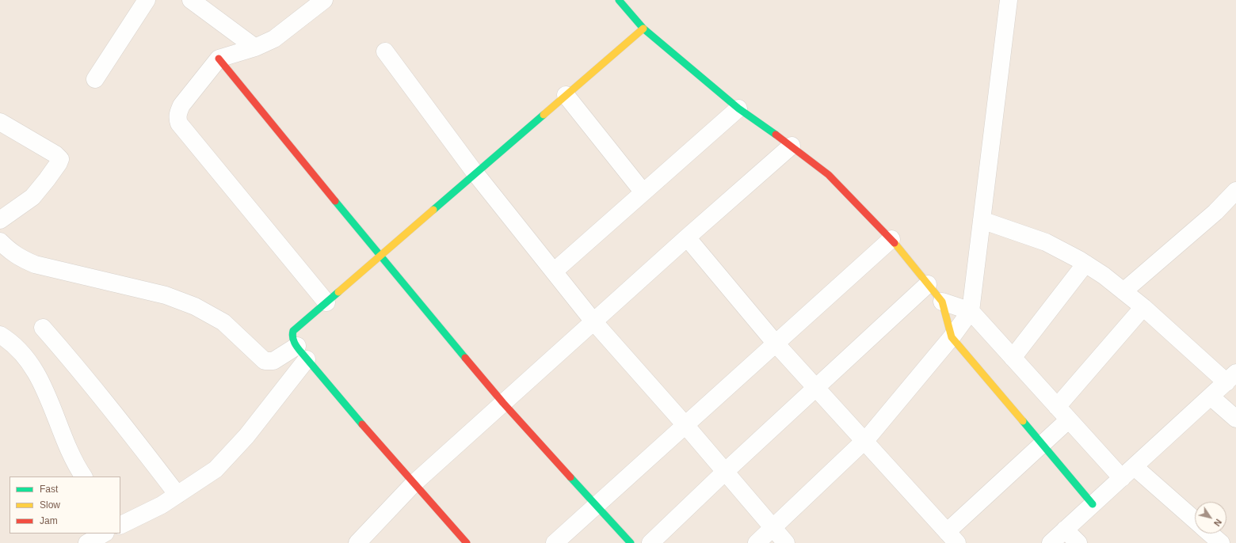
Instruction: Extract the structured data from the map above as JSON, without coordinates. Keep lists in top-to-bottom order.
{
  "legend": ["Fast", "Slow", "Jam"],
  "north": "bottom right"
}
